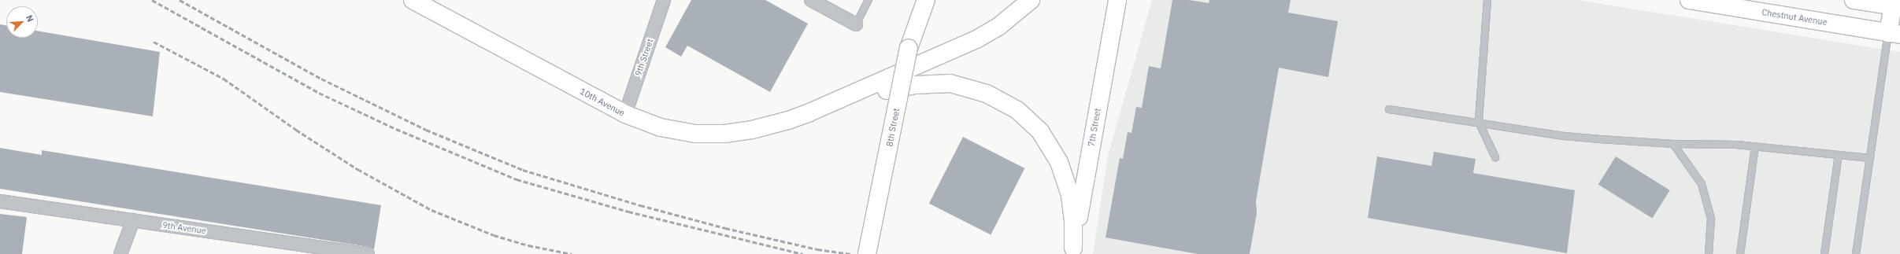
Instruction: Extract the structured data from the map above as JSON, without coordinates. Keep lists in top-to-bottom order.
{
  "streets": {
    "main road": [
      "Chestnut Avenue",
      "10th Avenue",
      "8th Street",
      "7th Street"
    ],
    "street": ["9th Street", "9th Avenue"]
  },
  "crossings": [
    ["9th Street", "10th Avenue"]
  ],
  "north": "top right"
}
